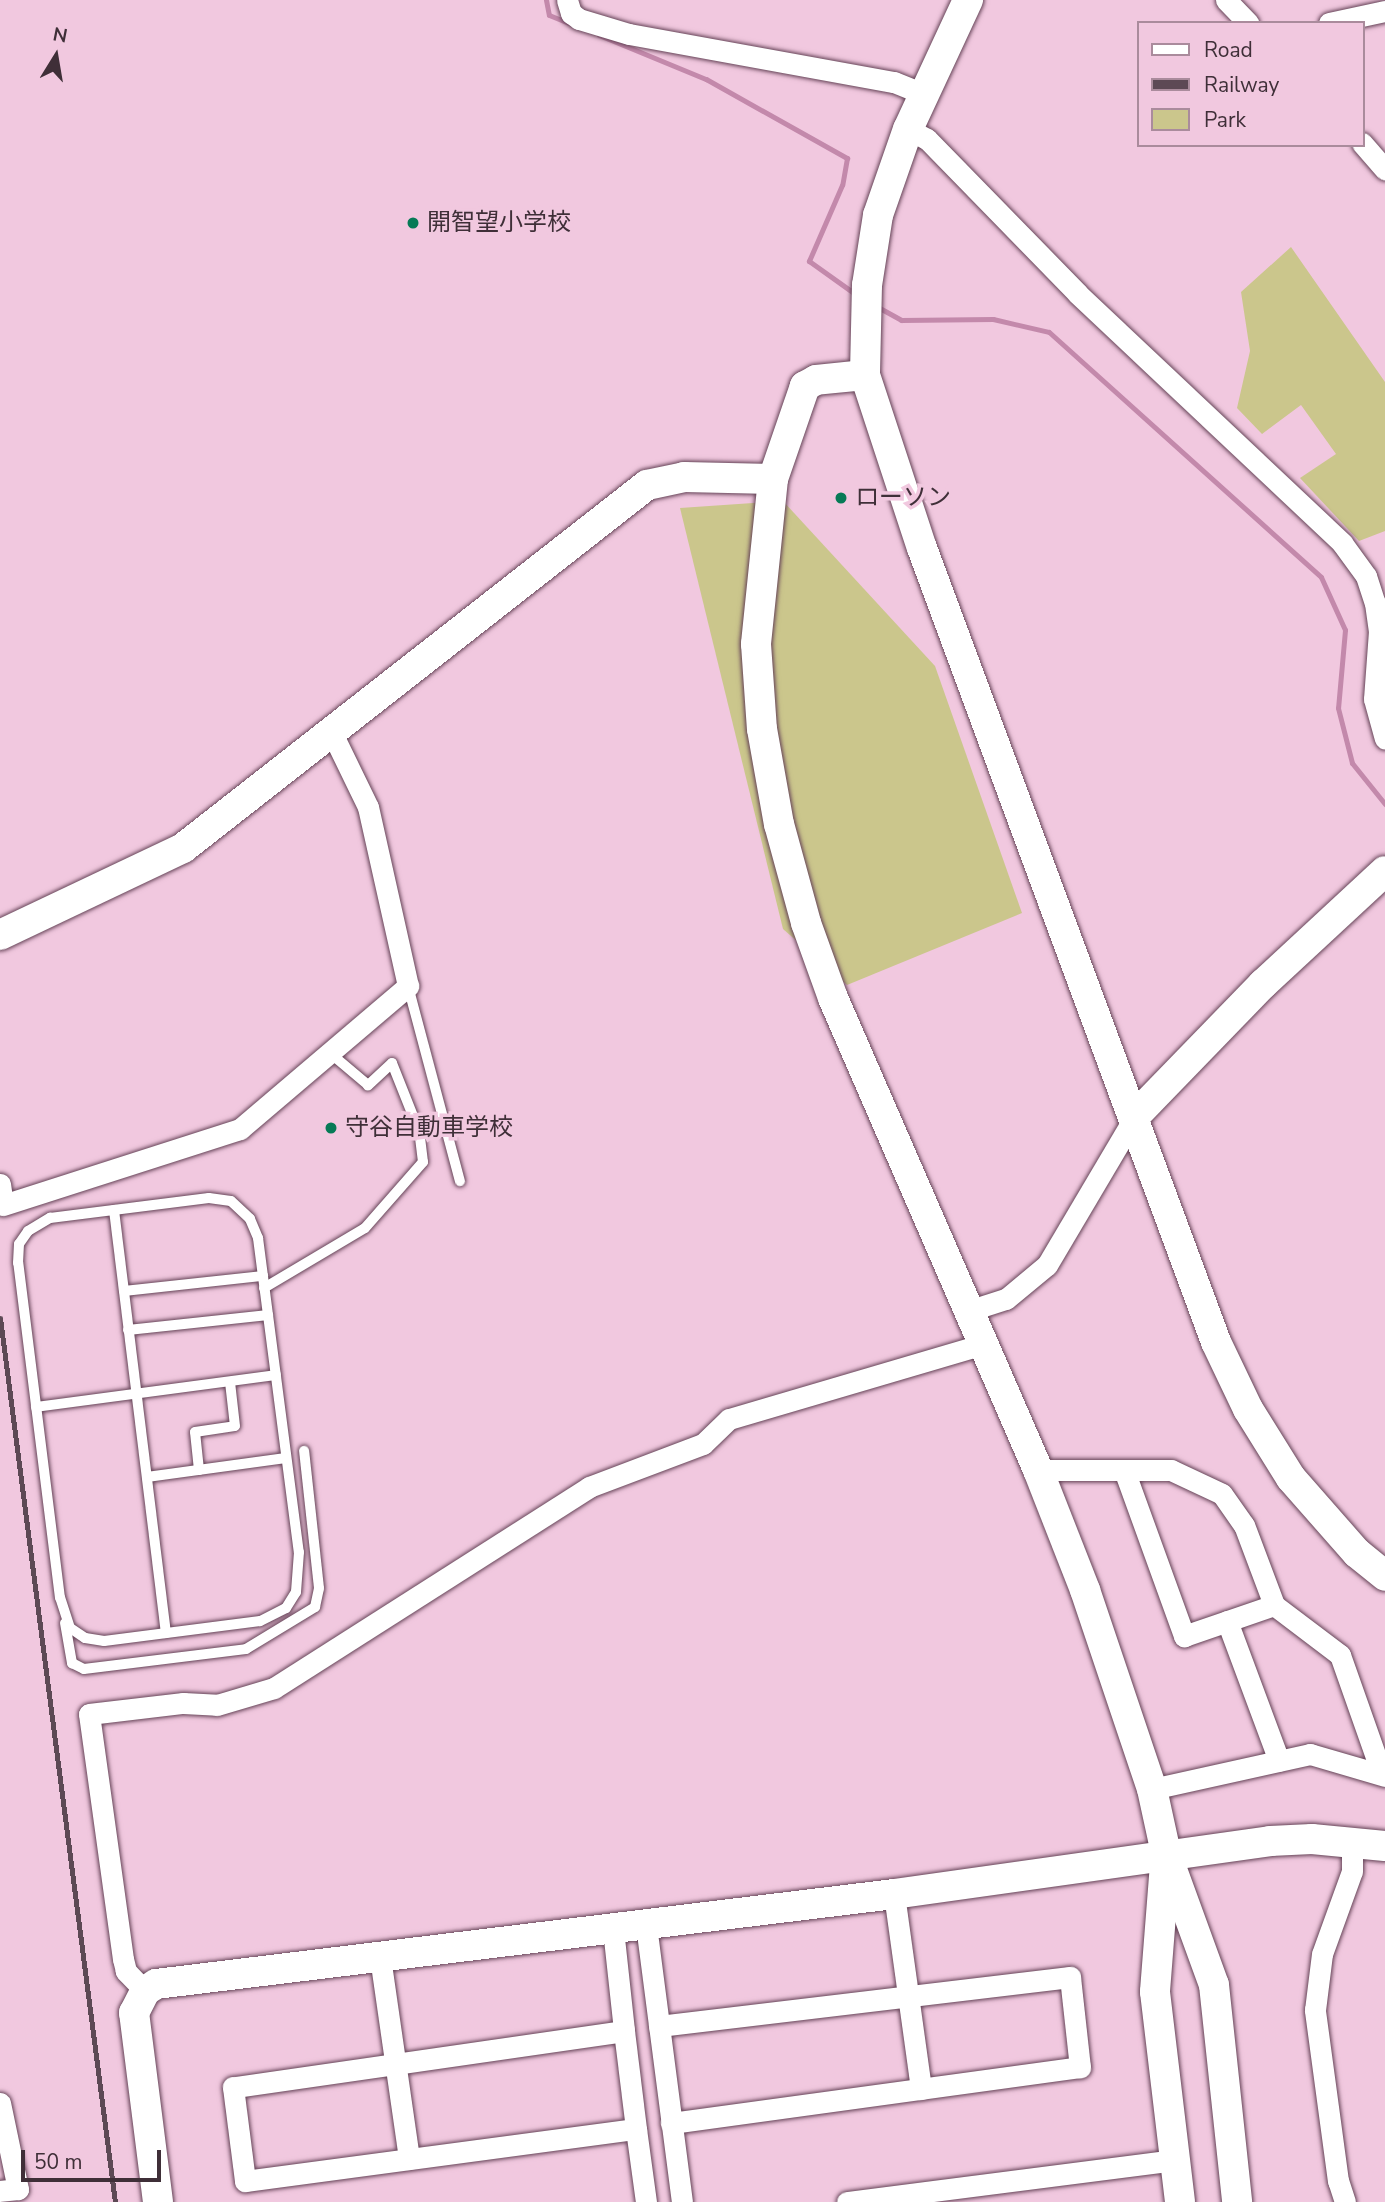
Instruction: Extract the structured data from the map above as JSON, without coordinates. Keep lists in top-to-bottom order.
{
  "places": ["開智望小学校", "ローソン", "守谷自動車学校"],
  "legend": ["Road", "Railway", "Park"],
  "scale_bar": "50 m",
  "north": "top"
}
